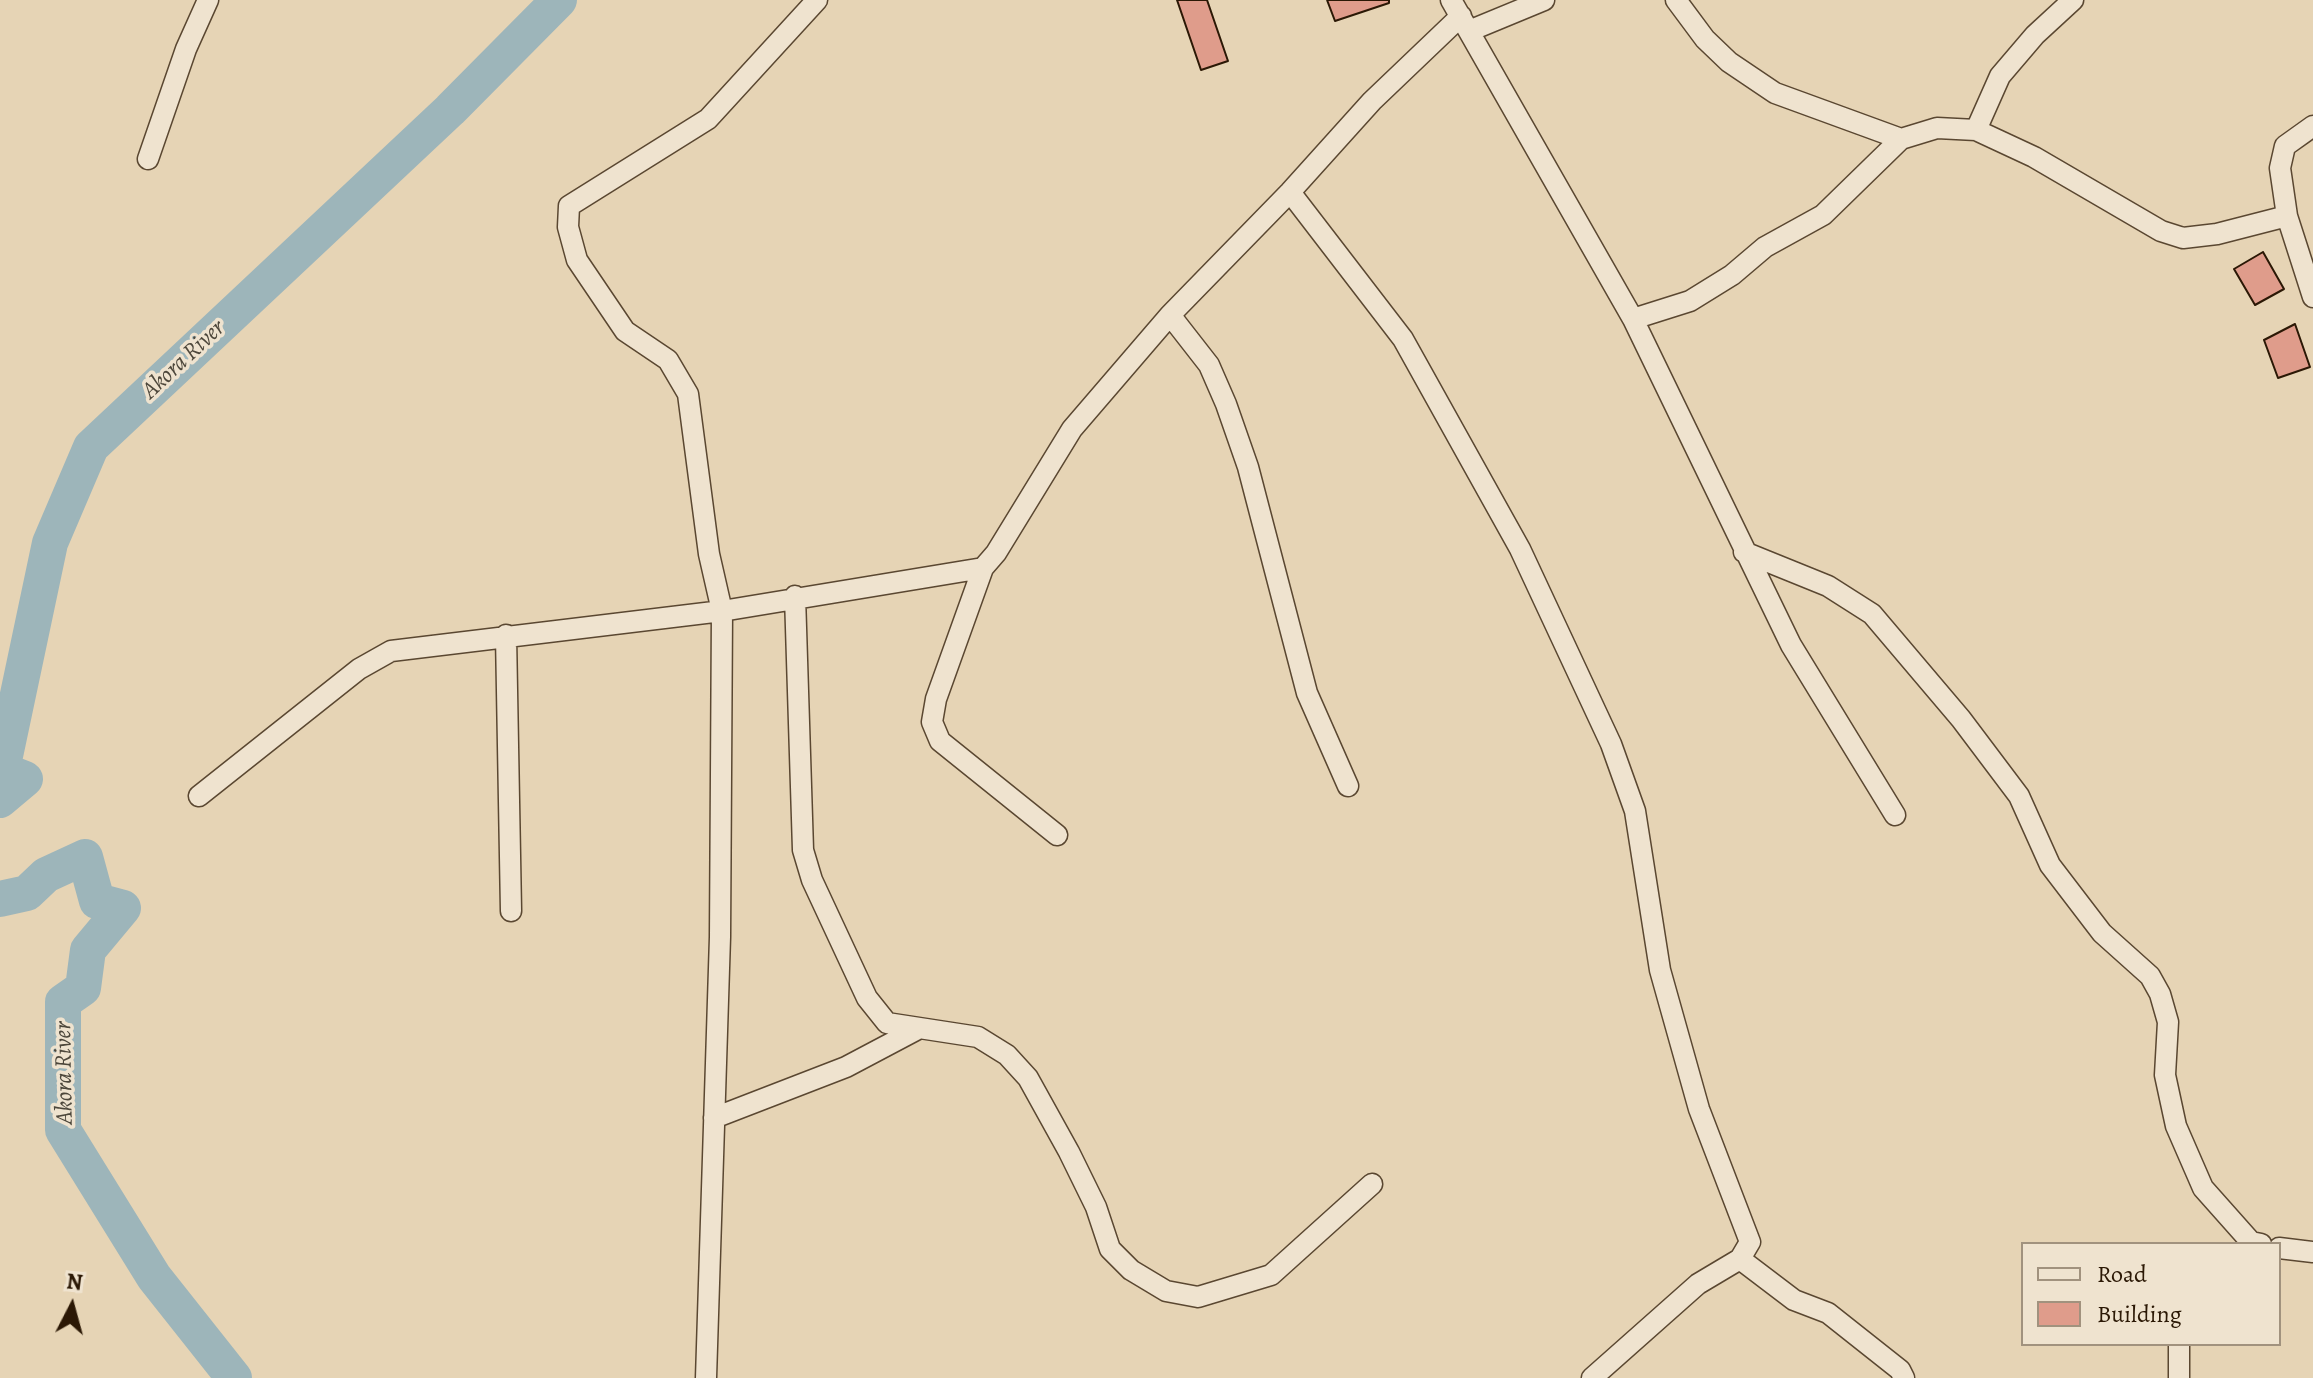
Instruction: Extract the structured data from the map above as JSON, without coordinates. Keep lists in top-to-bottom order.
{
  "water": ["Akora River"],
  "legend": ["Road", "Building"],
  "north": "top"
}
